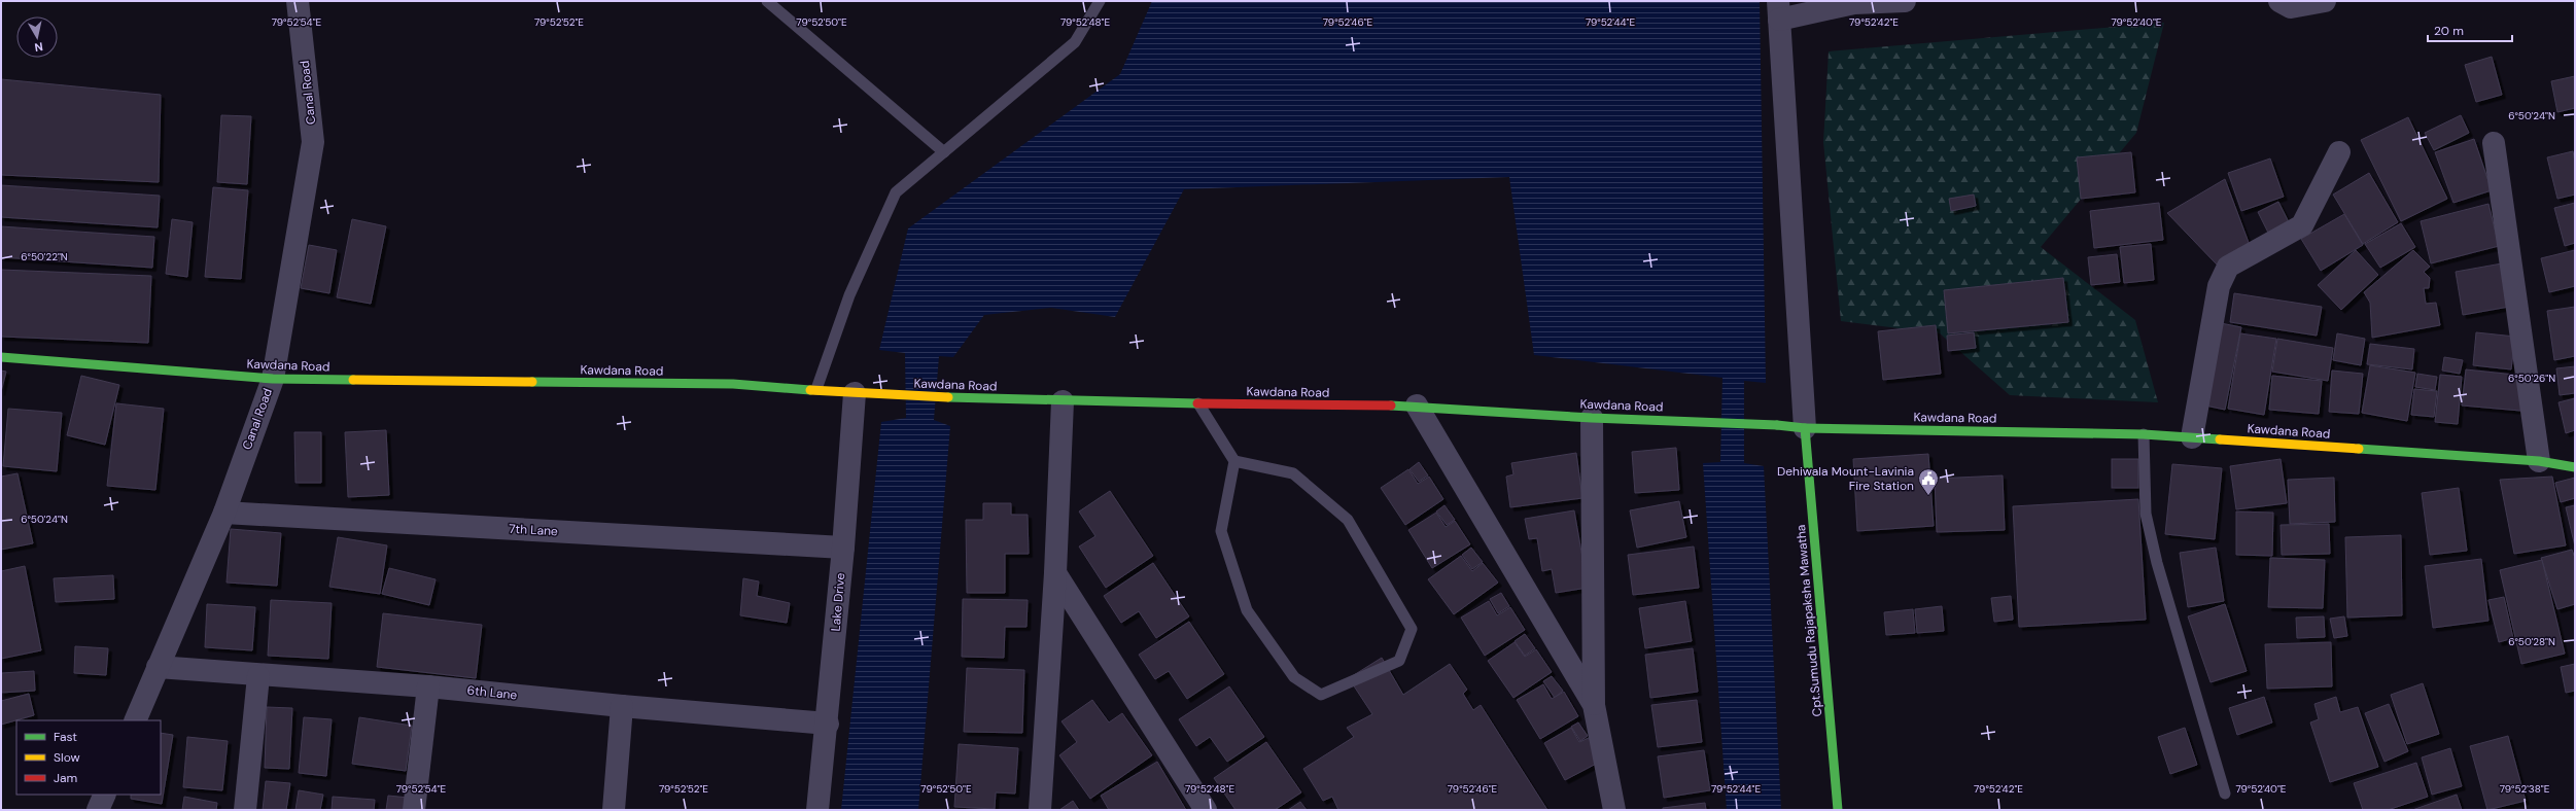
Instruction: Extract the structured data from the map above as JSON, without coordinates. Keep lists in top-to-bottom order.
{
  "streets": {
    "main road": ["Kawdana Road", "Cpt.Sumudu Rajapaksha Mawatha"],
    "street": [
      "Canal Road",
      "7th Lane",
      "Lake Drive",
      "6th Lane"
    ]
  },
  "crossings": [
    ["Canal Road", "Kawdana Road"],
    ["Canal Road", "7th Lane"],
    ["Canal Road", "6th Lane"],
    ["Kawdana Road", "Lake Drive"],
    ["Kawdana Road", "Cpt.Sumudu Rajapaksha Mawatha"],
    ["7th Lane", "Lake Drive"],
    ["Lake Drive", "6th Lane"]
  ],
  "places": {
    "public building": ["Dehiwala Mount-Lavinia Fire Station"]
  },
  "legend": ["Fast", "Slow", "Jam"],
  "scale_bar": "20 m",
  "north": "bottom",
  "coordinates": [
    "79°52'54\"E",
    "79°52'52\"E",
    "79°52'50\"E",
    "79°52'48\"E",
    "79°52'46\"E",
    "79°52'44\"E",
    "79°52'42\"E",
    "79°52'40\"E",
    "6°50'24\"N",
    "6°50'22\"N",
    "6°50'26\"N",
    "6°50'28\"N",
    "79°52'38\"E"
  ]
}
